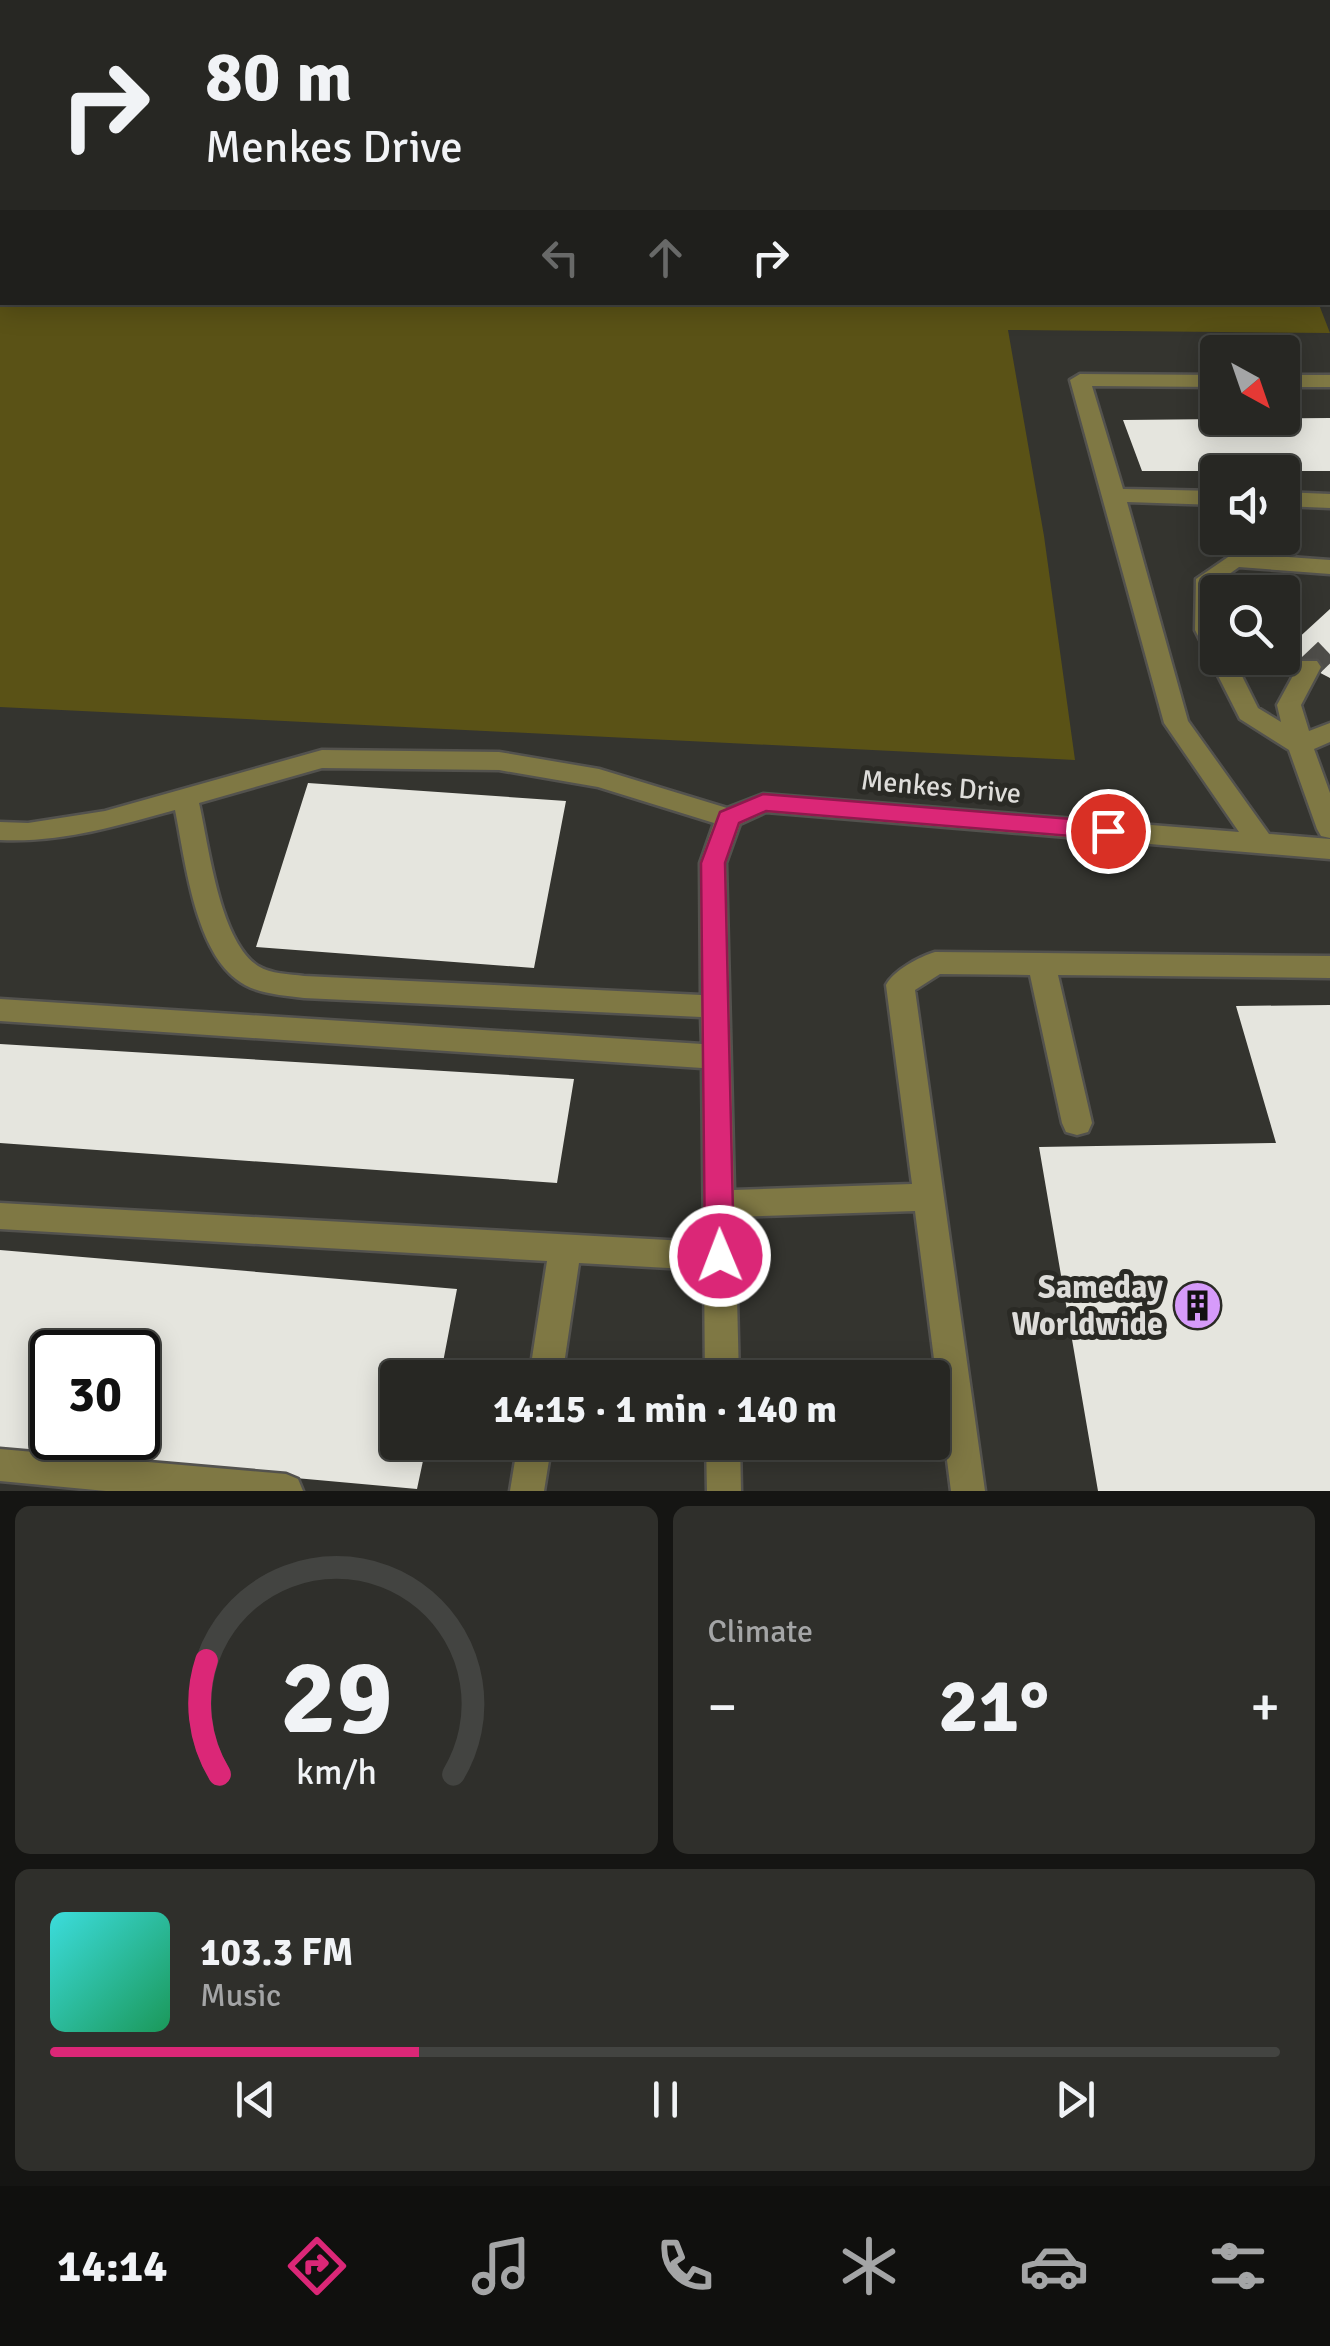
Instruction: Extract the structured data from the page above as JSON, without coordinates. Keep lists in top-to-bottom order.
{
  "streets": {
    "street": ["Menkes Drive"]
  },
  "places": {
    "building": ["Sameday Worldwide"]
  },
  "north": "bottom right",
  "page": {
    "turn": ["80 m", "Menkes Drive"],
    "limit": "30",
    "trip": "14:15 · 1 min · 140 m",
    "tile": "Climate",
    "heat": ["−", "21°", "+"],
    "song": ["103.3 FM", "Music"],
    "tabs": "14:14",
    "gauge": ["29", "km/h"]
  }
}
